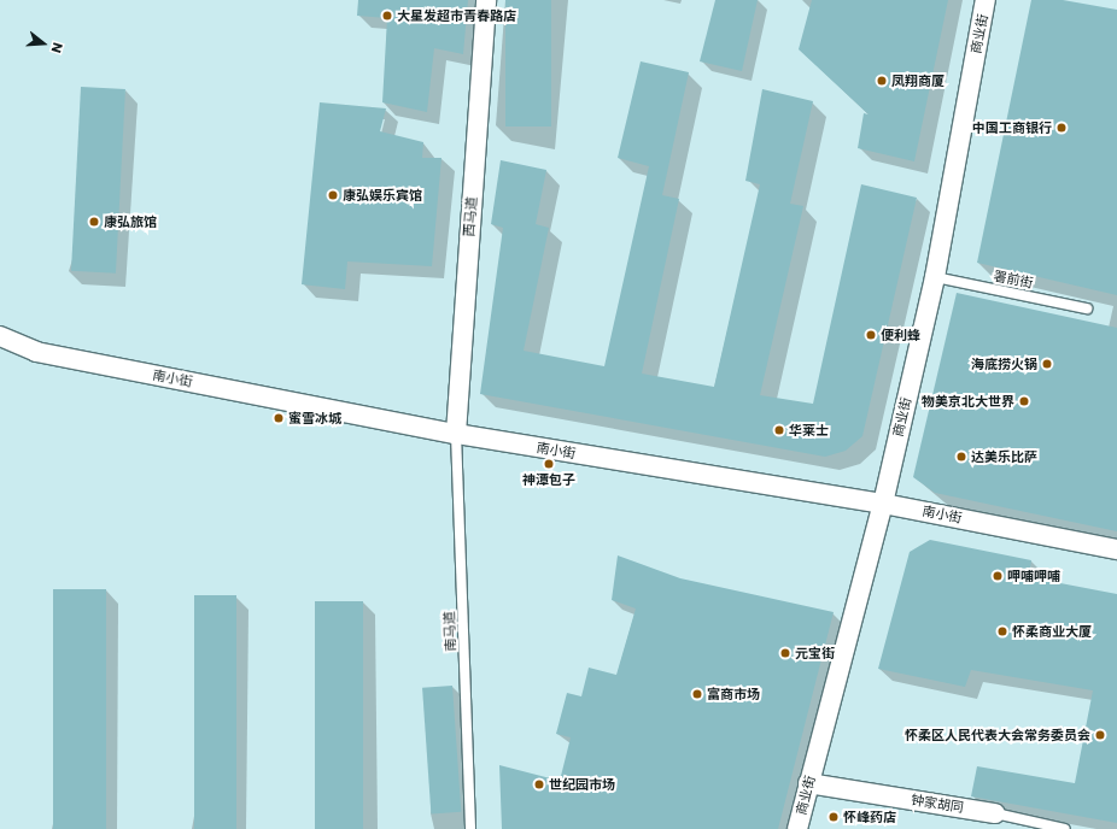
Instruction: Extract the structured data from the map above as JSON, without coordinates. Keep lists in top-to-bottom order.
{
  "streets": {
    "street": [
      "商业街",
      "西马道",
      "南小街",
      "钟家胡同"
    ],
    "lane": ["署前街", "南马道"]
  },
  "crossings": [
    ["商业街", "署前街"],
    ["商业街", "南小街"],
    ["商业街", "钟家胡同"],
    ["西马道", "南小街"],
    ["西马道", "南马道"],
    ["南小街", "南马道"]
  ],
  "places": [
    "大星发超市青春路店",
    "凤翔商厦",
    "中国工商银行",
    "康弘娱乐宾馆",
    "康弘旅馆",
    "便利蜂",
    "海底捞火锅",
    "物美京北大世界",
    "蜜雪冰城",
    "华莱士",
    "达美乐比萨",
    "神潭包子",
    "呷哺呷哺",
    "怀柔商业大厦",
    "元宝街",
    "富商市场",
    "怀柔区人民代表大会常务委员会",
    "世纪园市场",
    "怀峰药店"
  ],
  "north": "right"
}
